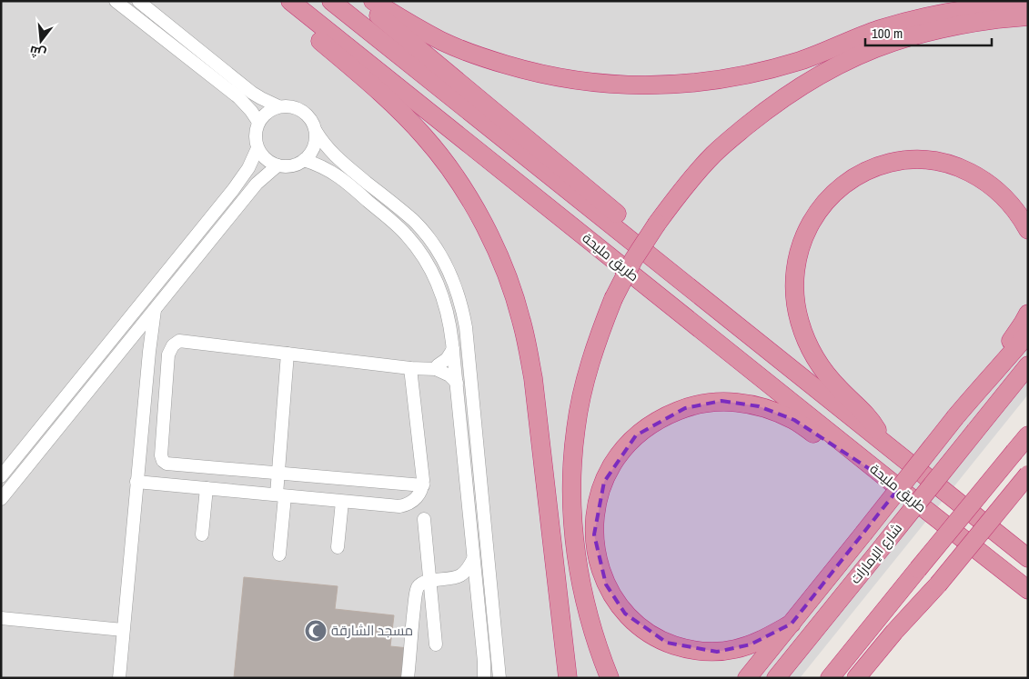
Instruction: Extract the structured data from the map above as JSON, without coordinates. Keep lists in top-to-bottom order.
{
  "streets": {
    "highway": ["طريق مليحة", "شارع الإمارات"]
  },
  "places": {
    "mosque": ["مسجد الشارقة"]
  },
  "scale_bar": "100 m",
  "north": "bottom"
}
